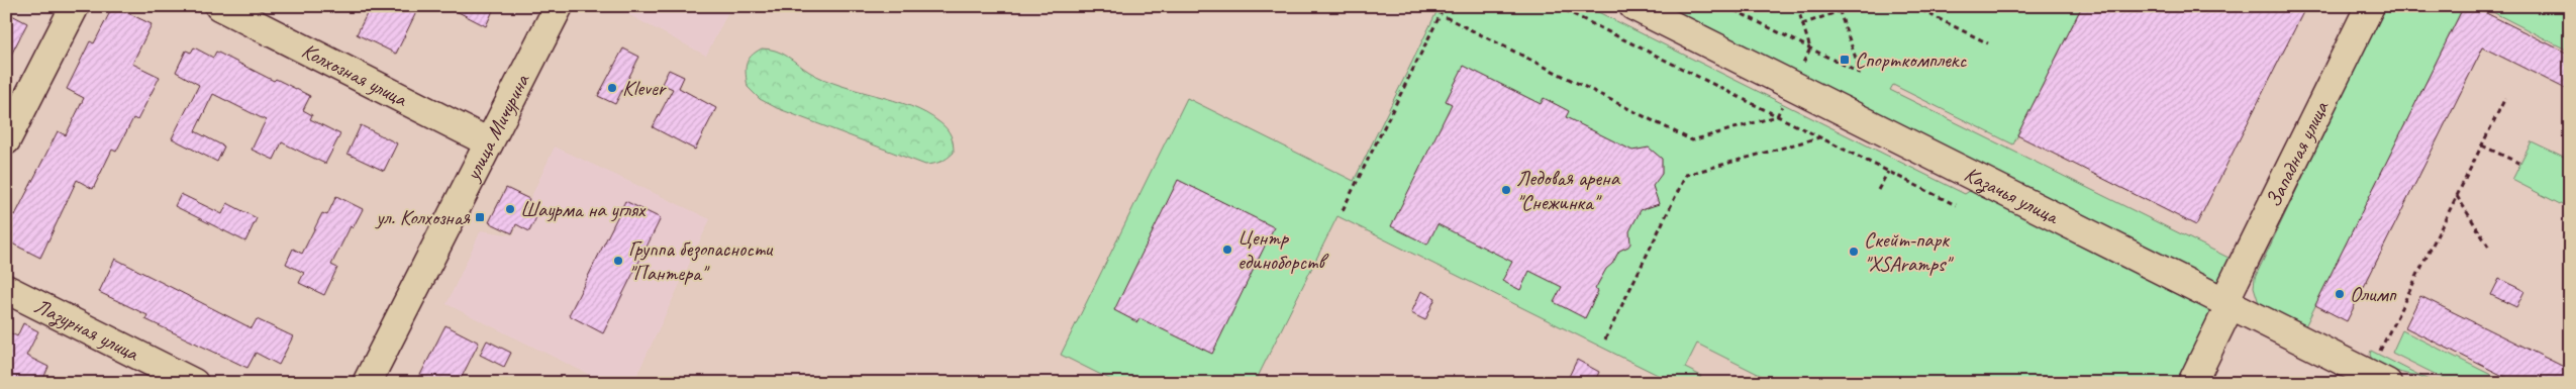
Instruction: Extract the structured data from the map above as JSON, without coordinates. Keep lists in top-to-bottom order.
{
  "streets": {
    "street": [
      "Колхозная улица",
      "улица Мичурина",
      "Западная улица",
      "Казачья улица",
      "Лазурная улица"
    ]
  },
  "crossings": [
    ["Колхозная улица", "улица Мичурина"],
    ["Западная улица", "Казачья улица"]
  ],
  "places": {
    "transit": ["Спорткомплекс", "ул. Колхозная"],
    "other": [
      "Klever",
      "Ледовая арена \"Снежинка\"",
      "Шаурма на углях",
      "Центр единоборств",
      "Скейт-парк \"XSAramps\"",
      "Группа безопасности \"Пантера\"",
      "Олимп"
    ]
  }
}
